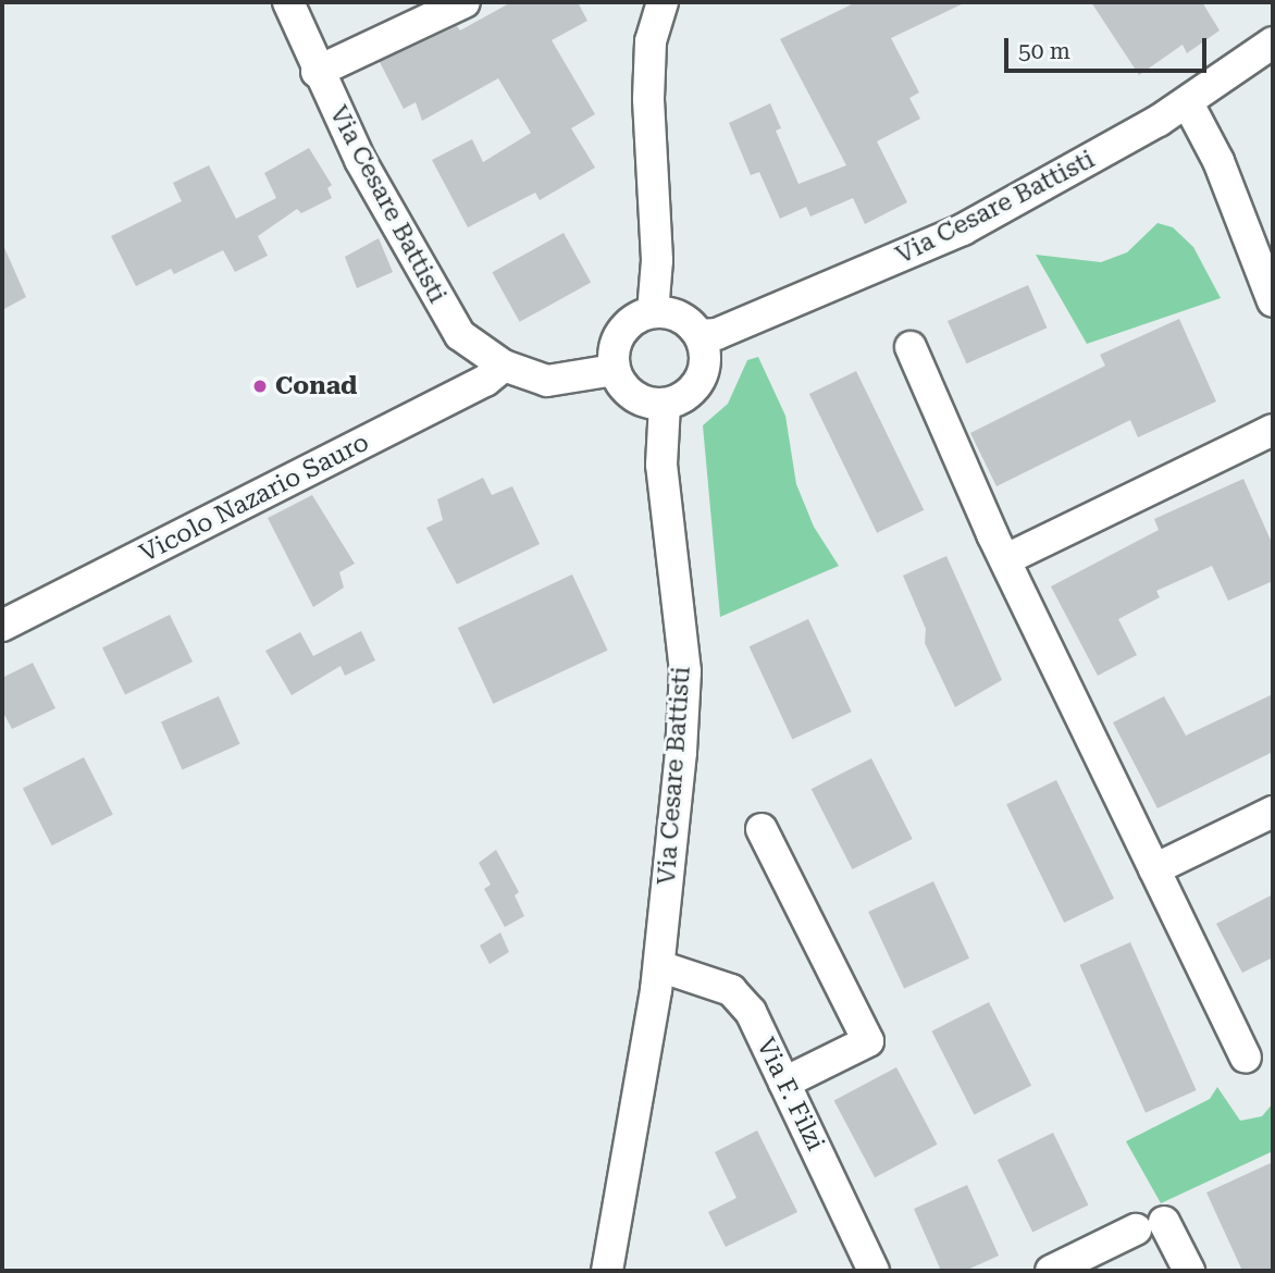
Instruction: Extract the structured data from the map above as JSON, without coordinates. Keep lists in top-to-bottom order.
{
  "streets": {
    "street": ["Via Cesare Battisti", "Vicolo Nazario Sauro", "Via F. Filzi"]
  },
  "crossings": [
    ["Via Cesare Battisti", "Vicolo Nazario Sauro"],
    ["Via Cesare Battisti", "Via F. Filzi"]
  ],
  "places": ["Conad"],
  "scale_bar": "50 m"
}
